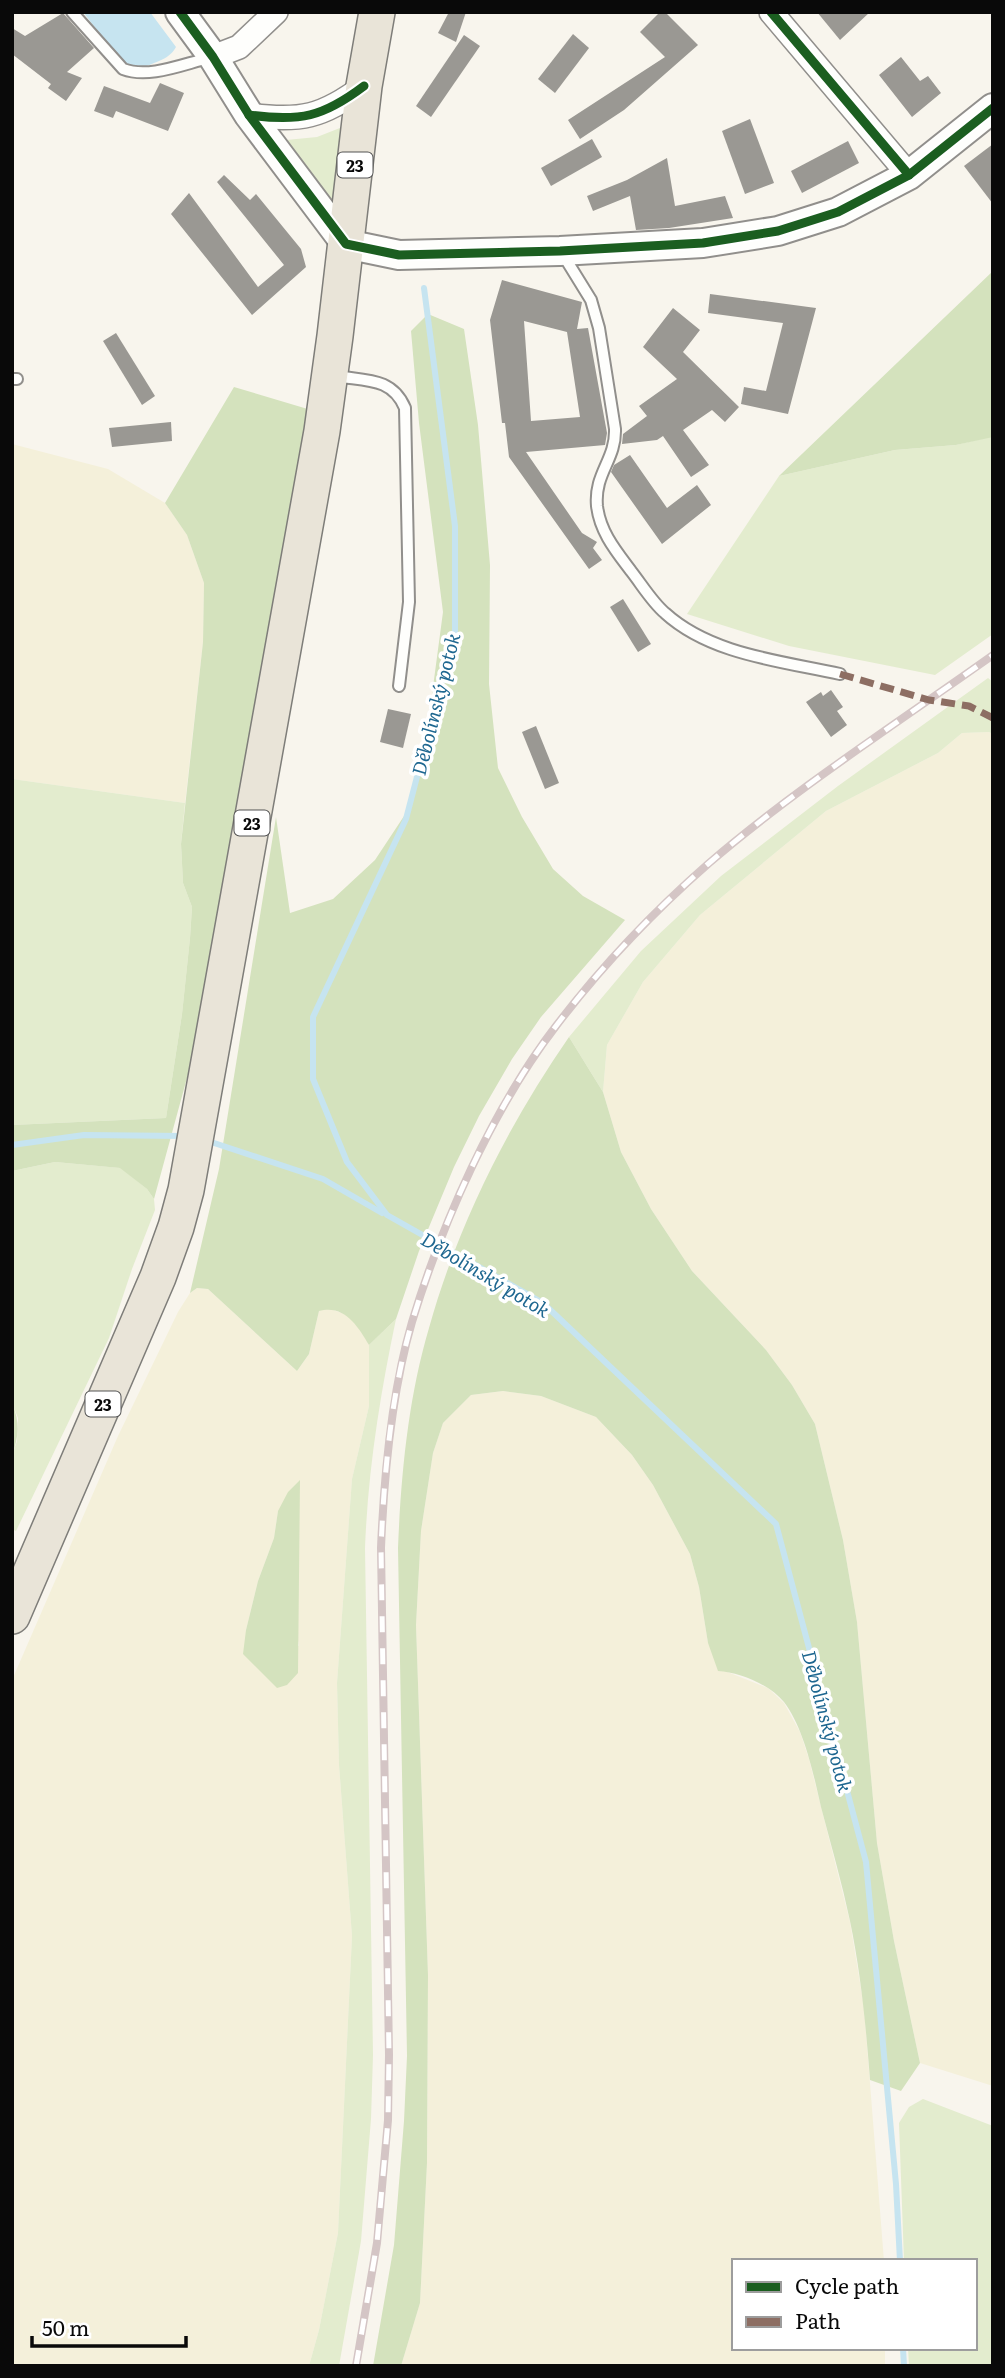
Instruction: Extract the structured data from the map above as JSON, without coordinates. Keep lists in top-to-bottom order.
{
  "streets": {
    "main road": ["23"]
  },
  "water": ["Děbolínský potok"],
  "legend": ["Cycle path", "Path"],
  "scale_bar": "50 m"
}
